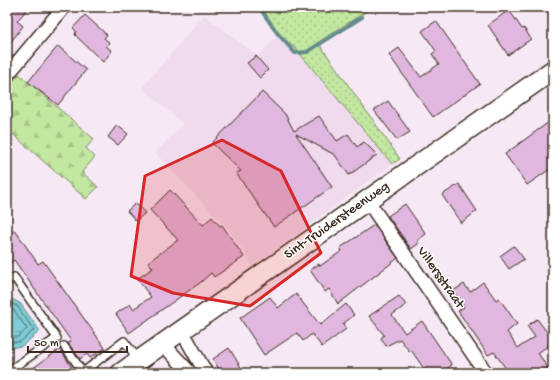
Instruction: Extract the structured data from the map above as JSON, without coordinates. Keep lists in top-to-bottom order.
{
  "streets": {
    "main road": ["Sint-Truidersteenweg"],
    "street": ["Villersstraat"]
  },
  "crossings": [
    ["Sint-Truidersteenweg", "Villersstraat"]
  ],
  "scale_bar": "50 m"
}
